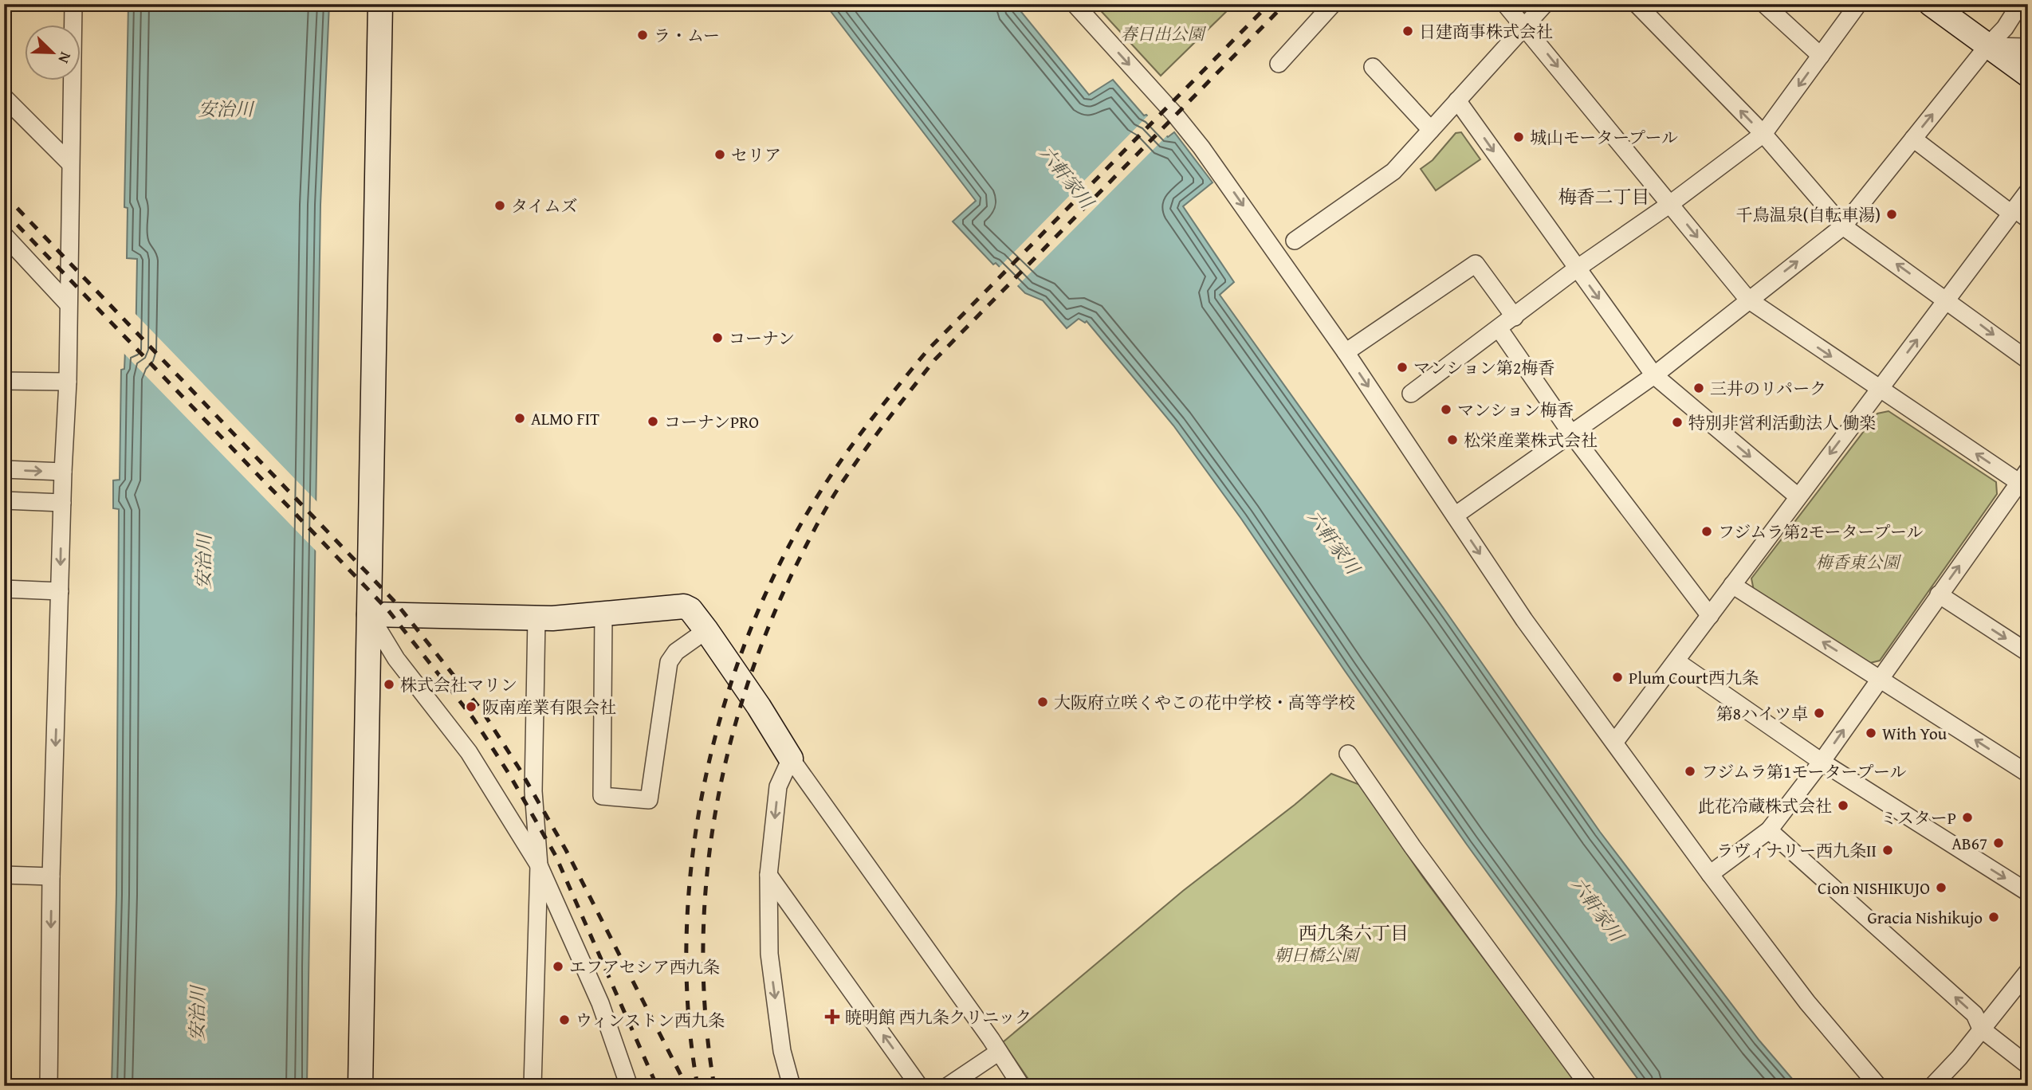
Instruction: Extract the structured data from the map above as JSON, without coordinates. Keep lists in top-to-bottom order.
{
  "districts": ["梅香二丁目", "西九条六丁目"],
  "water": ["安治川", "六軒家川"],
  "parks": ["春日出公園", "梅香東公園", "朝日橋公園"],
  "places": {
    "other": [
      "日建商事株式会社",
      "ラ・ムー",
      "城山モータープール",
      "セリア",
      "タイムズ",
      "千鳥温泉(自転車湯)",
      "コーナン",
      "マンション第2梅香",
      "三井のリパーク",
      "マンション梅香",
      "ALMO FIT",
      "コーナンPRO",
      "特別非営利活動法人 働楽",
      "松栄産業株式会社",
      "フジムラ第2モータープール",
      "Plum Court西九条",
      "株式会社マリン",
      "大阪府立咲くやこの花中学校・高等学校",
      "阪南産業有限会社",
      "第8ハイツ卓",
      "With You",
      "フジムラ第1モータープール",
      "此花冷蔵株式会社",
      "ミスターP",
      "AB67",
      "ラヴィナリー西九条Ⅱ",
      "Cion NISHIKUJO",
      "Gracia Nishikujo",
      "エフアセシア西九条",
      "ウィンストン西九条"
    ],
    "health": ["暁明館 西九条クリニック"]
  },
  "north": "bottom right"
}
